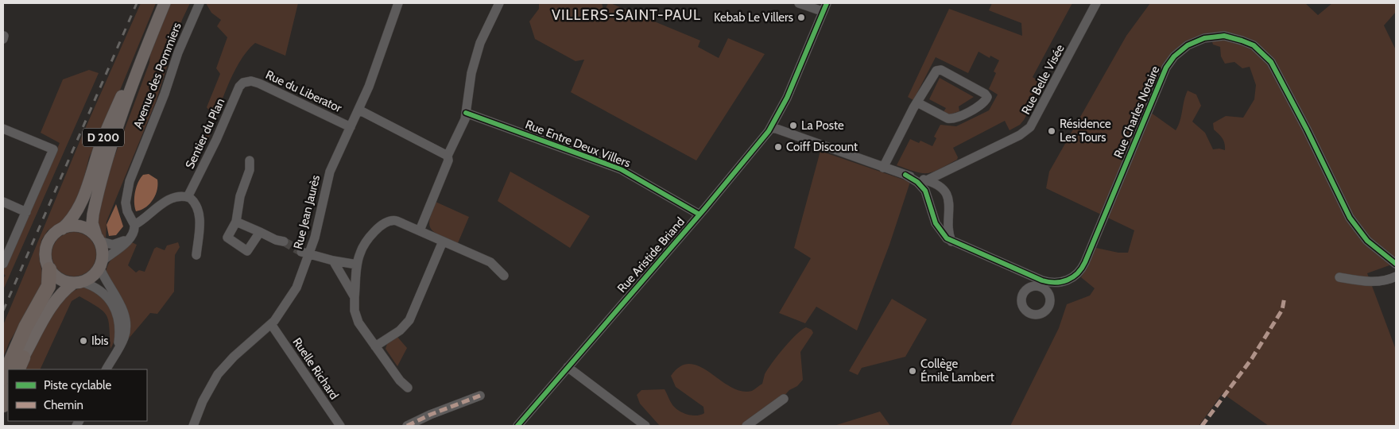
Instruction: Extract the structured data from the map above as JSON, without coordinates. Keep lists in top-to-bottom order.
{
  "streets": {
    "main road": ["D 200"],
    "street": [
      "Avenue des Pommiers",
      "Rue Belle Visée",
      "Rue du Liberator",
      "Rue Charles Notaire",
      "Sentier du Plan",
      "Rue Entre Deux Villers",
      "Rue Jean Jaurès",
      "Rue Aristide Briand",
      "Ruelle Richard"
    ]
  },
  "crossings": [
    ["Rue Belle Visée", "Rue Charles Notaire"],
    ["Rue du Liberator", "Sentier du Plan"],
    ["Rue du Liberator", "Rue Jean Jaurès"],
    ["Rue Charles Notaire", "Rue Aristide Briand"],
    ["Rue Entre Deux Villers", "Rue Aristide Briand"],
    ["Rue Jean Jaurès", "Ruelle Richard"]
  ],
  "districts": ["VILLERS-SAINT-PAUL"],
  "places": [
    "Kebab Le Villers",
    "La Poste",
    "Résidence Les Tours",
    "Coiff Discount",
    "Ibis",
    "Collège Émile Lambert"
  ],
  "legend": ["Piste cyclable", "Chemin"]
}
